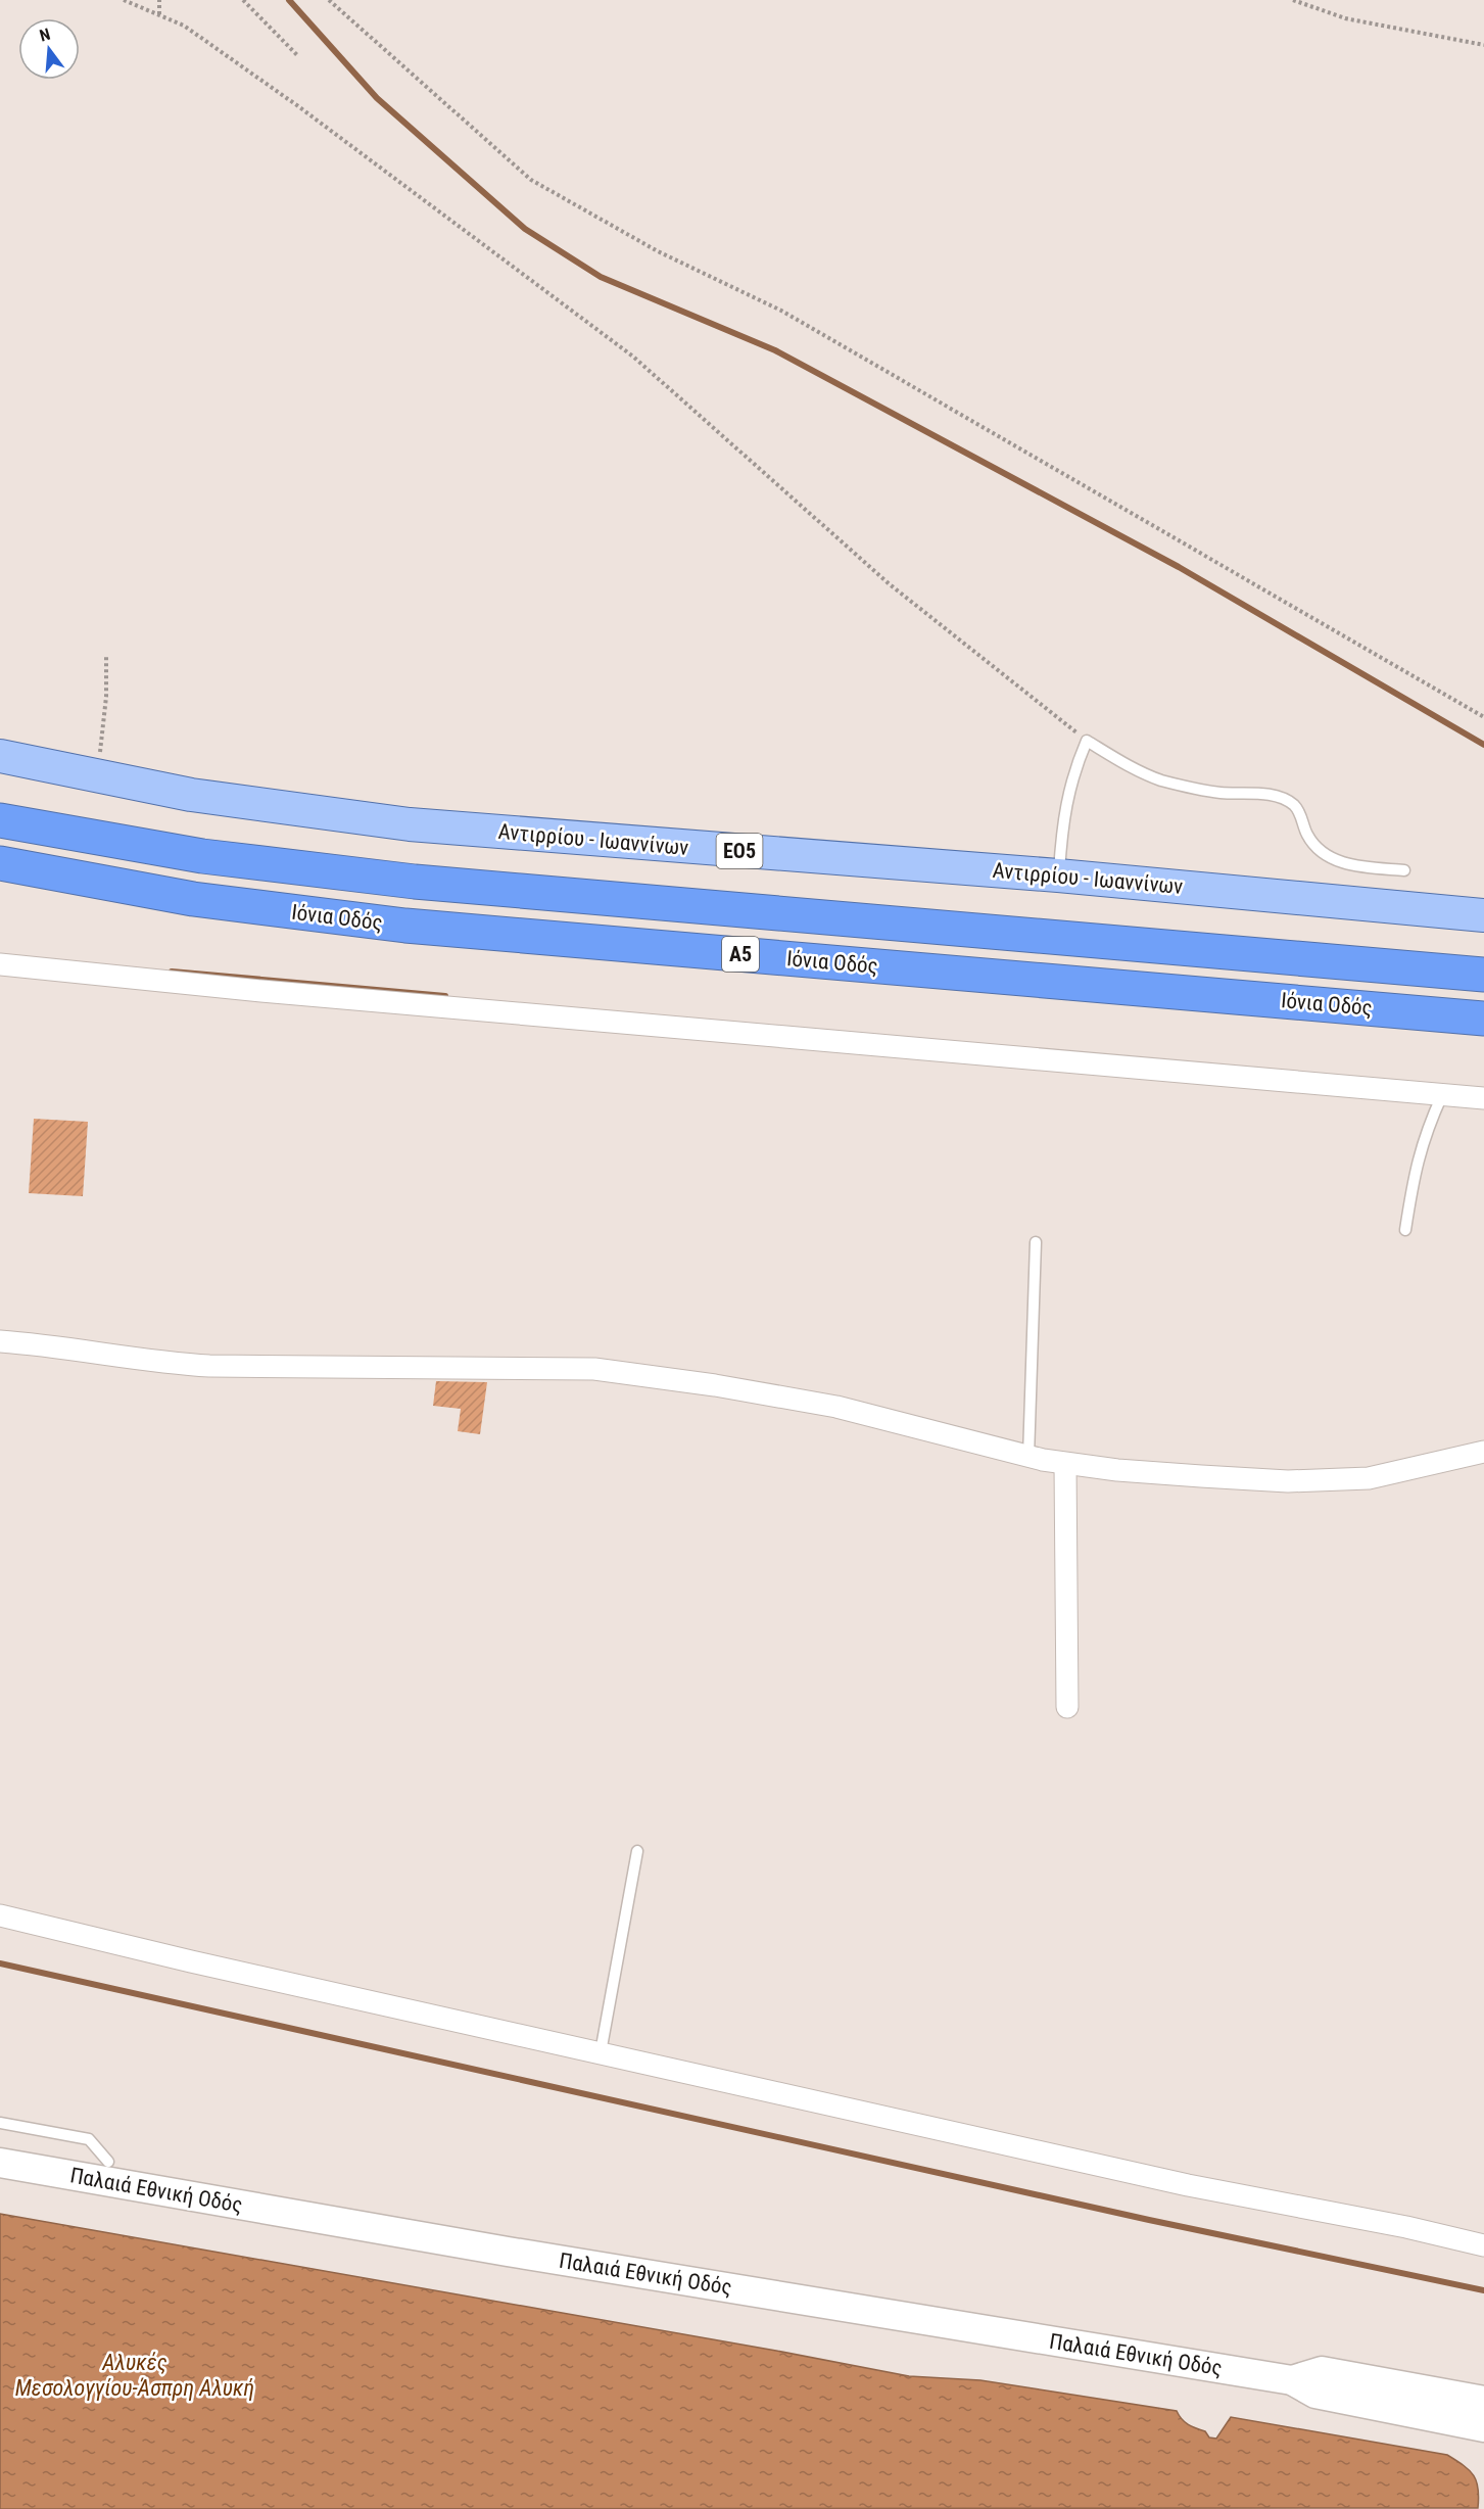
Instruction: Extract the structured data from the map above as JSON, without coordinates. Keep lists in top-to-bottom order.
{
  "streets": {
    "highway": ["Ιόνια Οδός", "Α5"],
    "main road": ["Αντιρρίου - Ιωαννίνων", "ΕΟ5", "Παλαιά Εθνική Οδός"]
  },
  "water": ["Αλυκές Μεσολογγίου-Άσπρη Αλυκή"],
  "north": "top"
}
